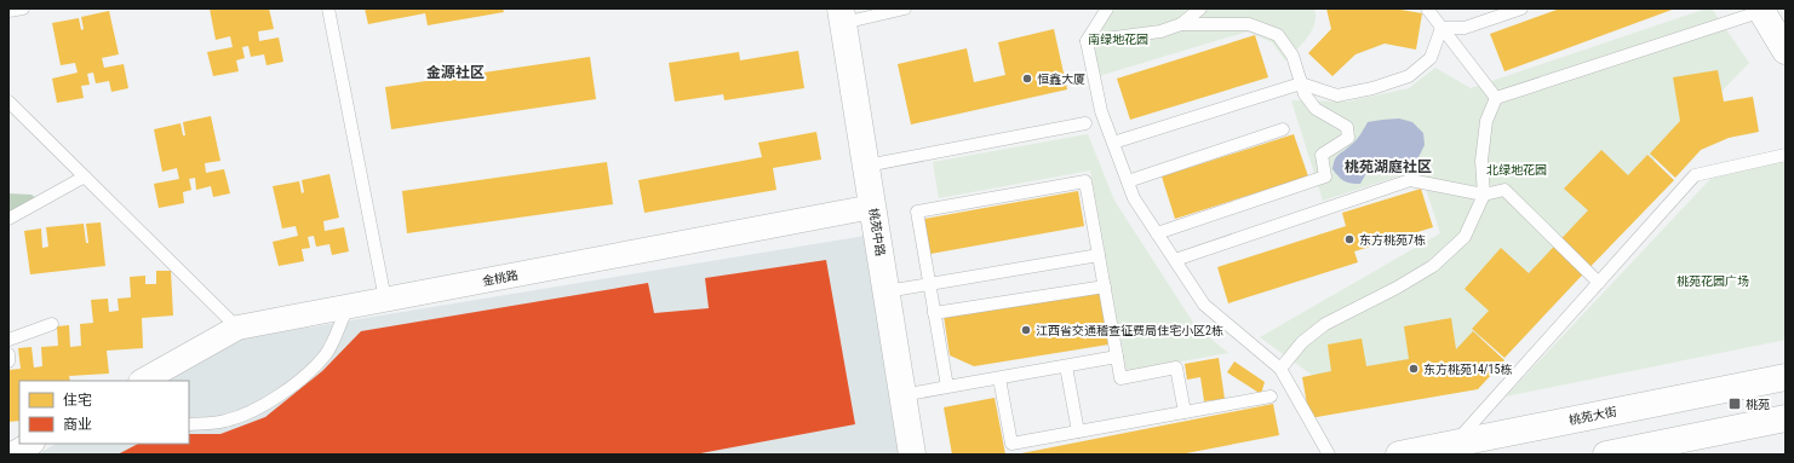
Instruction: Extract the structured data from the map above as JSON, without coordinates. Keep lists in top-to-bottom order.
{
  "streets": {
    "main road": ["桃苑中路", "桃苑大街"],
    "street": ["金桃路"]
  },
  "crossings": [
    ["桃苑中路", "金桃路"]
  ],
  "districts": ["金源社区", "桃苑湖庭社区"],
  "parks": ["南绿地花园", "北绿地花园", "桃苑花园广场"],
  "places": {
    "other": [
      "恒鑫大厦",
      "东方桃苑7栋",
      "江西省交通稽查征费局住宅小区2栋",
      "东方桃苑14/15栋"
    ],
    "transit": ["桃苑"]
  },
  "legend": ["住宅", "商业"]
}
